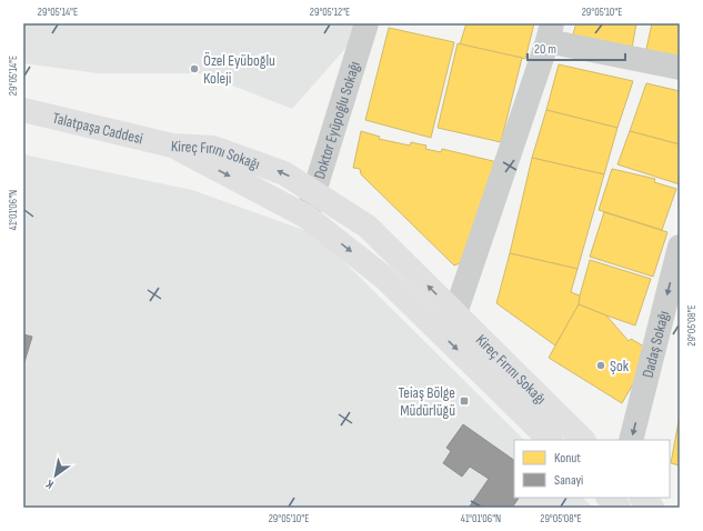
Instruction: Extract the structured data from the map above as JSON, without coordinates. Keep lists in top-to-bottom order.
{
  "streets": {
    "main road": ["Talatpaşa Caddesi", "Kireç Fırını Sokağı"],
    "street": ["Doktor Eyüpoğlu Sokağı", "Dadaş Sokağı"]
  },
  "crossings": [
    ["Doktor Eyüpoğlu Sokağı", "Kireç Fırını Sokağı"],
    ["Talatpaşa Caddesi", "Kireç Fırını Sokağı"]
  ],
  "places": {
    "other": ["Özel Eyüboğlu Koleji", "Şok"],
    "transit": ["Teiaş Bölge Müdürlüğü"]
  },
  "legend": ["Konut", "Sanayi"],
  "scale_bar": "20 m",
  "north": "bottom left",
  "coordinates": [
    "29°05'14\"E",
    "29°05'12\"E",
    "29°05'10\"E",
    "41°01'06\"N",
    "29°05'08\"E"
  ]
}
